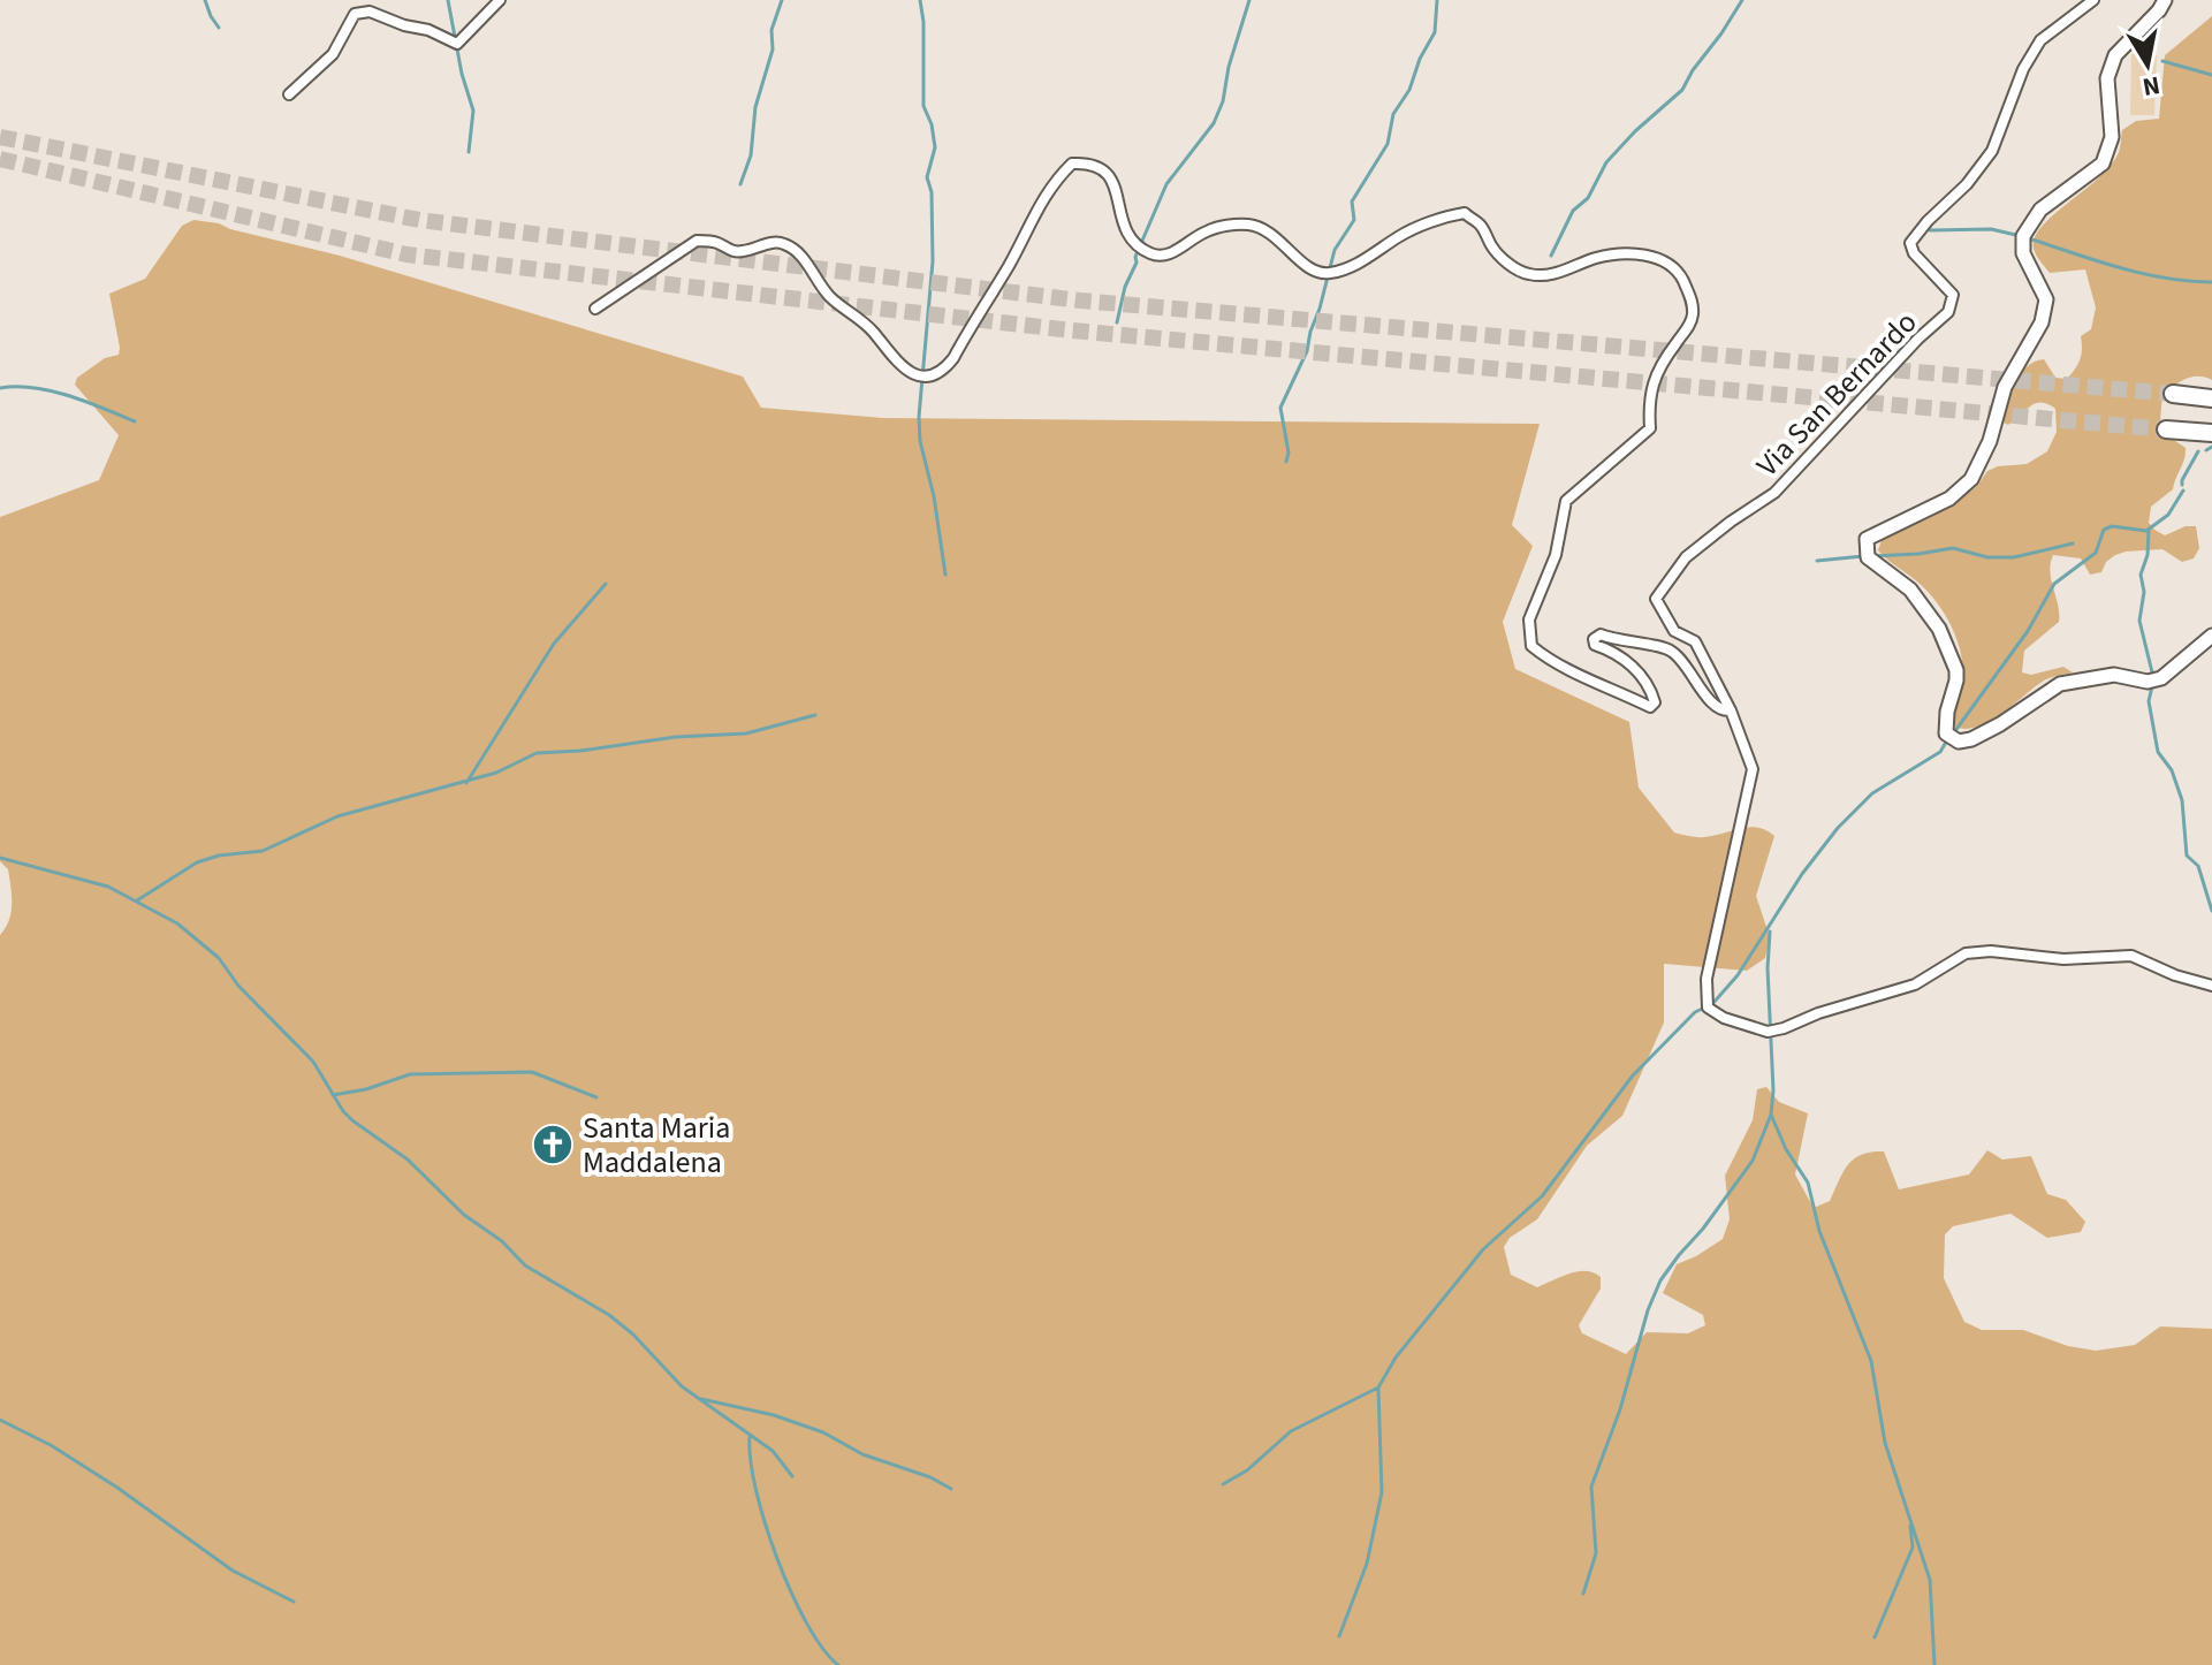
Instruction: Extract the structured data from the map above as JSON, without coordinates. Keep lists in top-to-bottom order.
{
  "streets": {
    "street": ["Via San Bernardo"]
  },
  "places": {
    "church": ["Santa Maria Maddalena"]
  },
  "north": "bottom"
}
